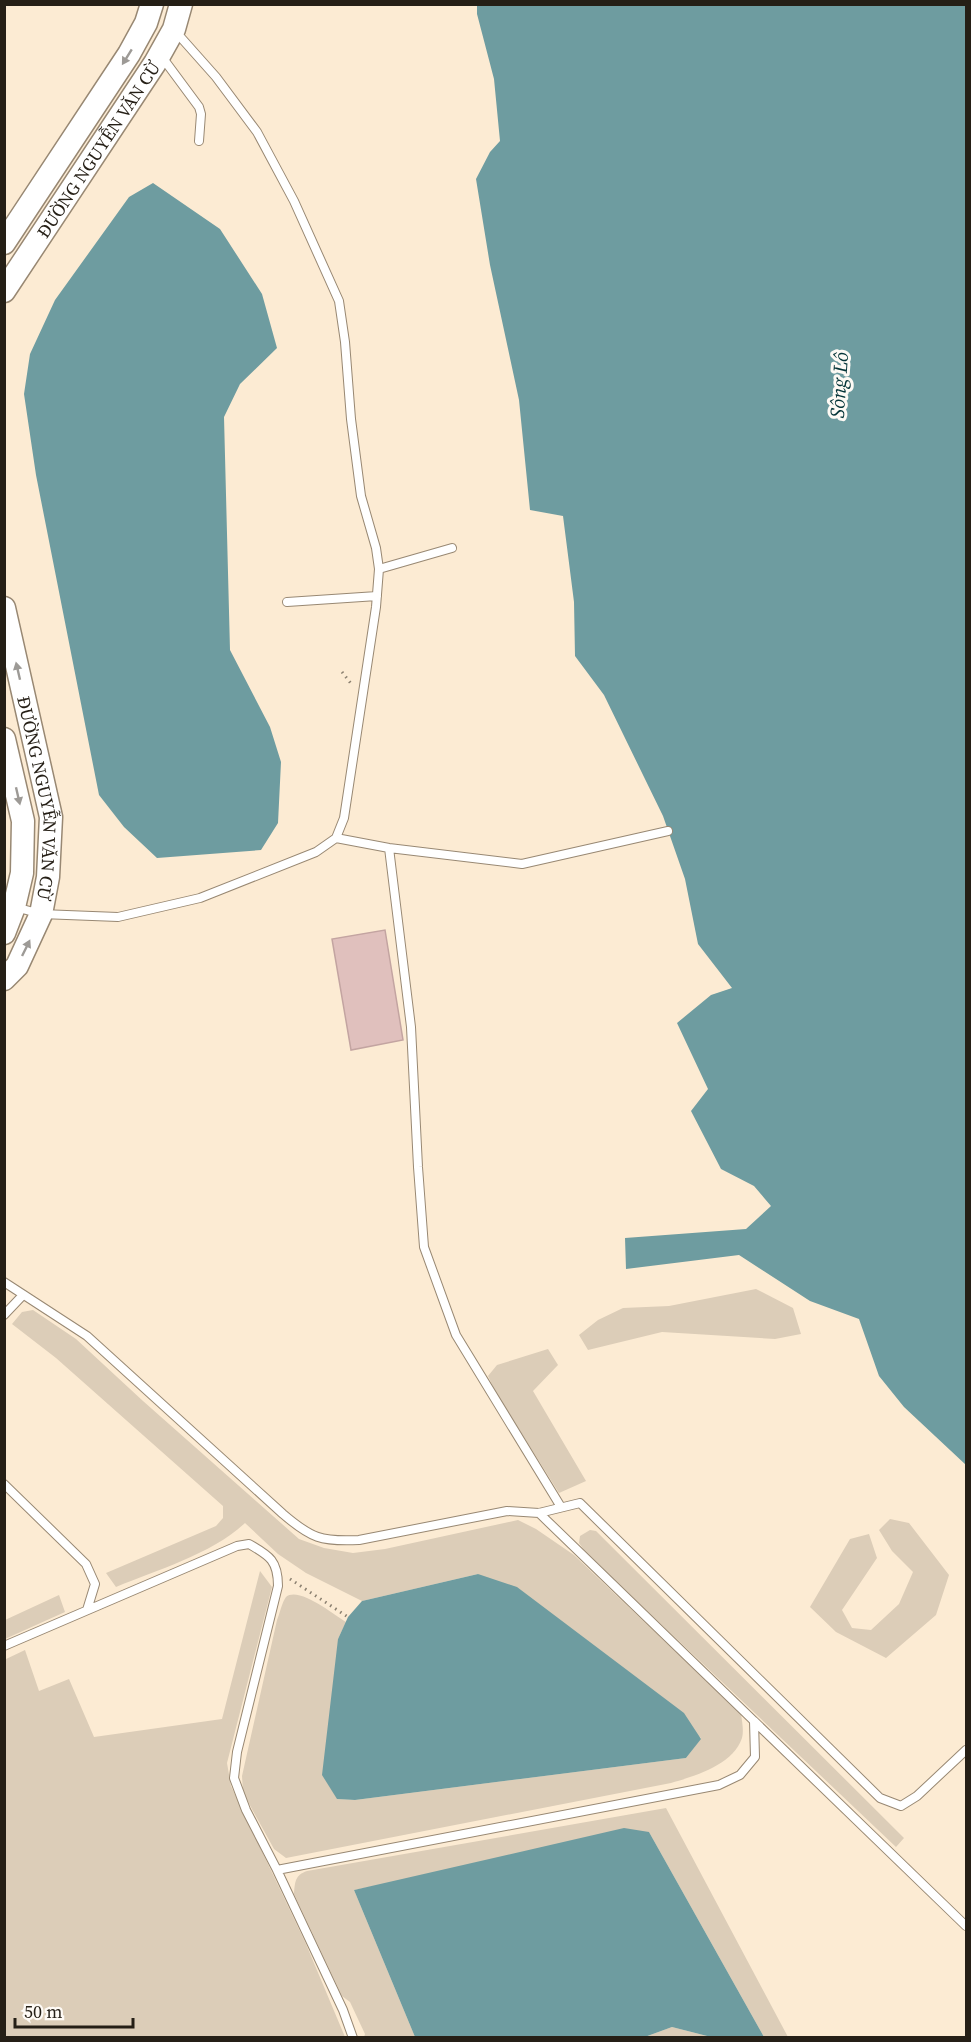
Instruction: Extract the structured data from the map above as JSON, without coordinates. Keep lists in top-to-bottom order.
{
  "streets": {
    "main road": ["ĐƯỜNG NGUYỄN VĂN CỪ"]
  },
  "water": ["Sông Lô"],
  "scale_bar": "50 m"
}
